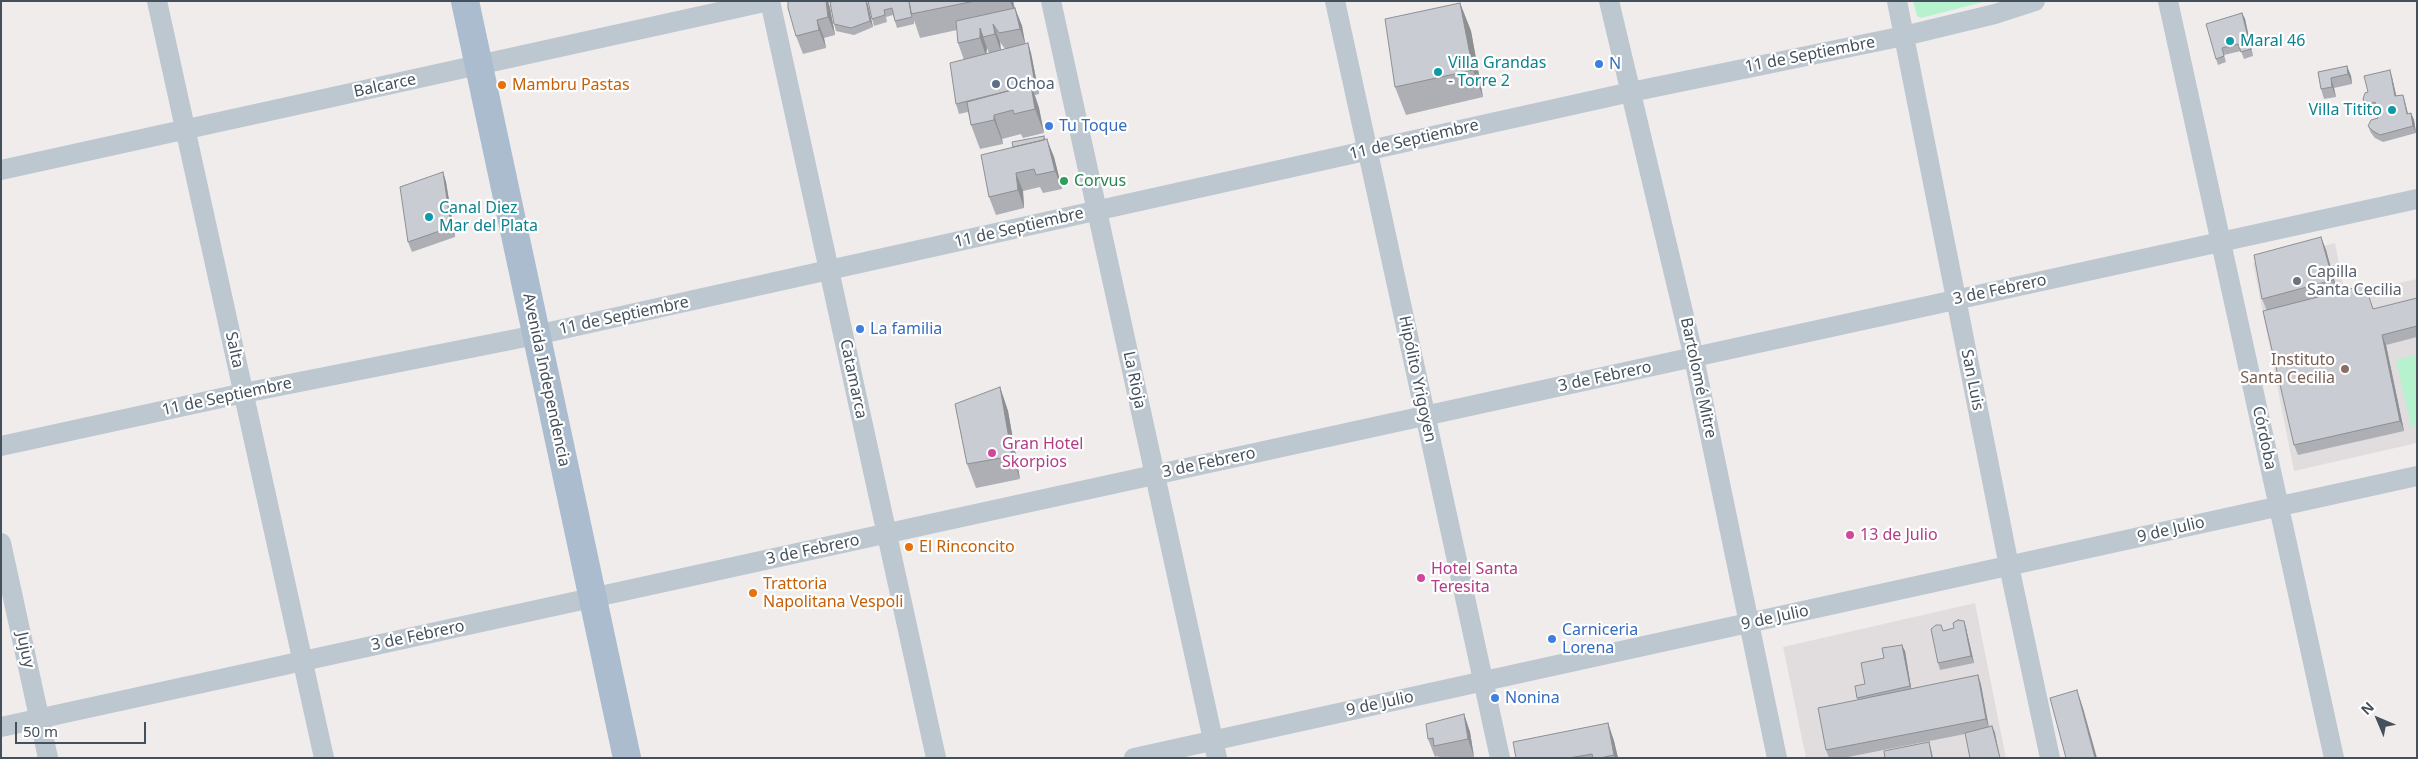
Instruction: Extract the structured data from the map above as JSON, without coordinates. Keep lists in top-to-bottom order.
{
  "streets": {
    "main road": ["Avenida Independencia"],
    "street": [
      "11 de Septiembre",
      "Balcarce",
      "3 de Febrero",
      "Salta",
      "Bartolomé Mitre",
      "Catamarca",
      "Hipólito Yrigoyen",
      "La Rioja",
      "San Luis",
      "Córdoba",
      "9 de Julio",
      "Jujuy"
    ]
  },
  "crossings": [
    ["11 de Septiembre", "Salta"],
    ["11 de Septiembre", "Bartolomé Mitre"],
    ["11 de Septiembre", "Catamarca"],
    ["11 de Septiembre", "Hipólito Yrigoyen"],
    ["11 de Septiembre", "Avenida Independencia"],
    ["11 de Septiembre", "La Rioja"],
    ["11 de Septiembre", "San Luis"],
    ["Balcarce", "Salta"],
    ["Balcarce", "Catamarca"],
    ["Balcarce", "Avenida Independencia"],
    ["3 de Febrero", "Salta"],
    ["3 de Febrero", "Bartolomé Mitre"],
    ["3 de Febrero", "Catamarca"],
    ["3 de Febrero", "Hipólito Yrigoyen"],
    ["3 de Febrero", "Avenida Independencia"],
    ["3 de Febrero", "La Rioja"],
    ["3 de Febrero", "San Luis"],
    ["3 de Febrero", "Córdoba"],
    ["3 de Febrero", "Jujuy"],
    ["Bartolomé Mitre", "9 de Julio"],
    ["Hipólito Yrigoyen", "9 de Julio"],
    ["La Rioja", "9 de Julio"],
    ["San Luis", "9 de Julio"],
    ["Córdoba", "9 de Julio"]
  ],
  "places": [
    "Maral 46",
    "N",
    "Villa Grandas - Torre 2",
    "Ochoa",
    "Mambru Pastas",
    "Villa Titito",
    "Tu Toque",
    "Corvus",
    "Canal Diez Mar del Plata",
    "Capilla Santa Cecilia",
    "La familia",
    "Instituto Santa Cecilia",
    "Gran Hotel Skorpios",
    "13 de Julio",
    "El Rinconcito",
    "Hotel Santa Teresita",
    "Trattoria Napolitana Vespoli",
    "Carniceria Lorena",
    "Nonina"
  ],
  "scale_bar": "50 m",
  "north": "top left"
}
